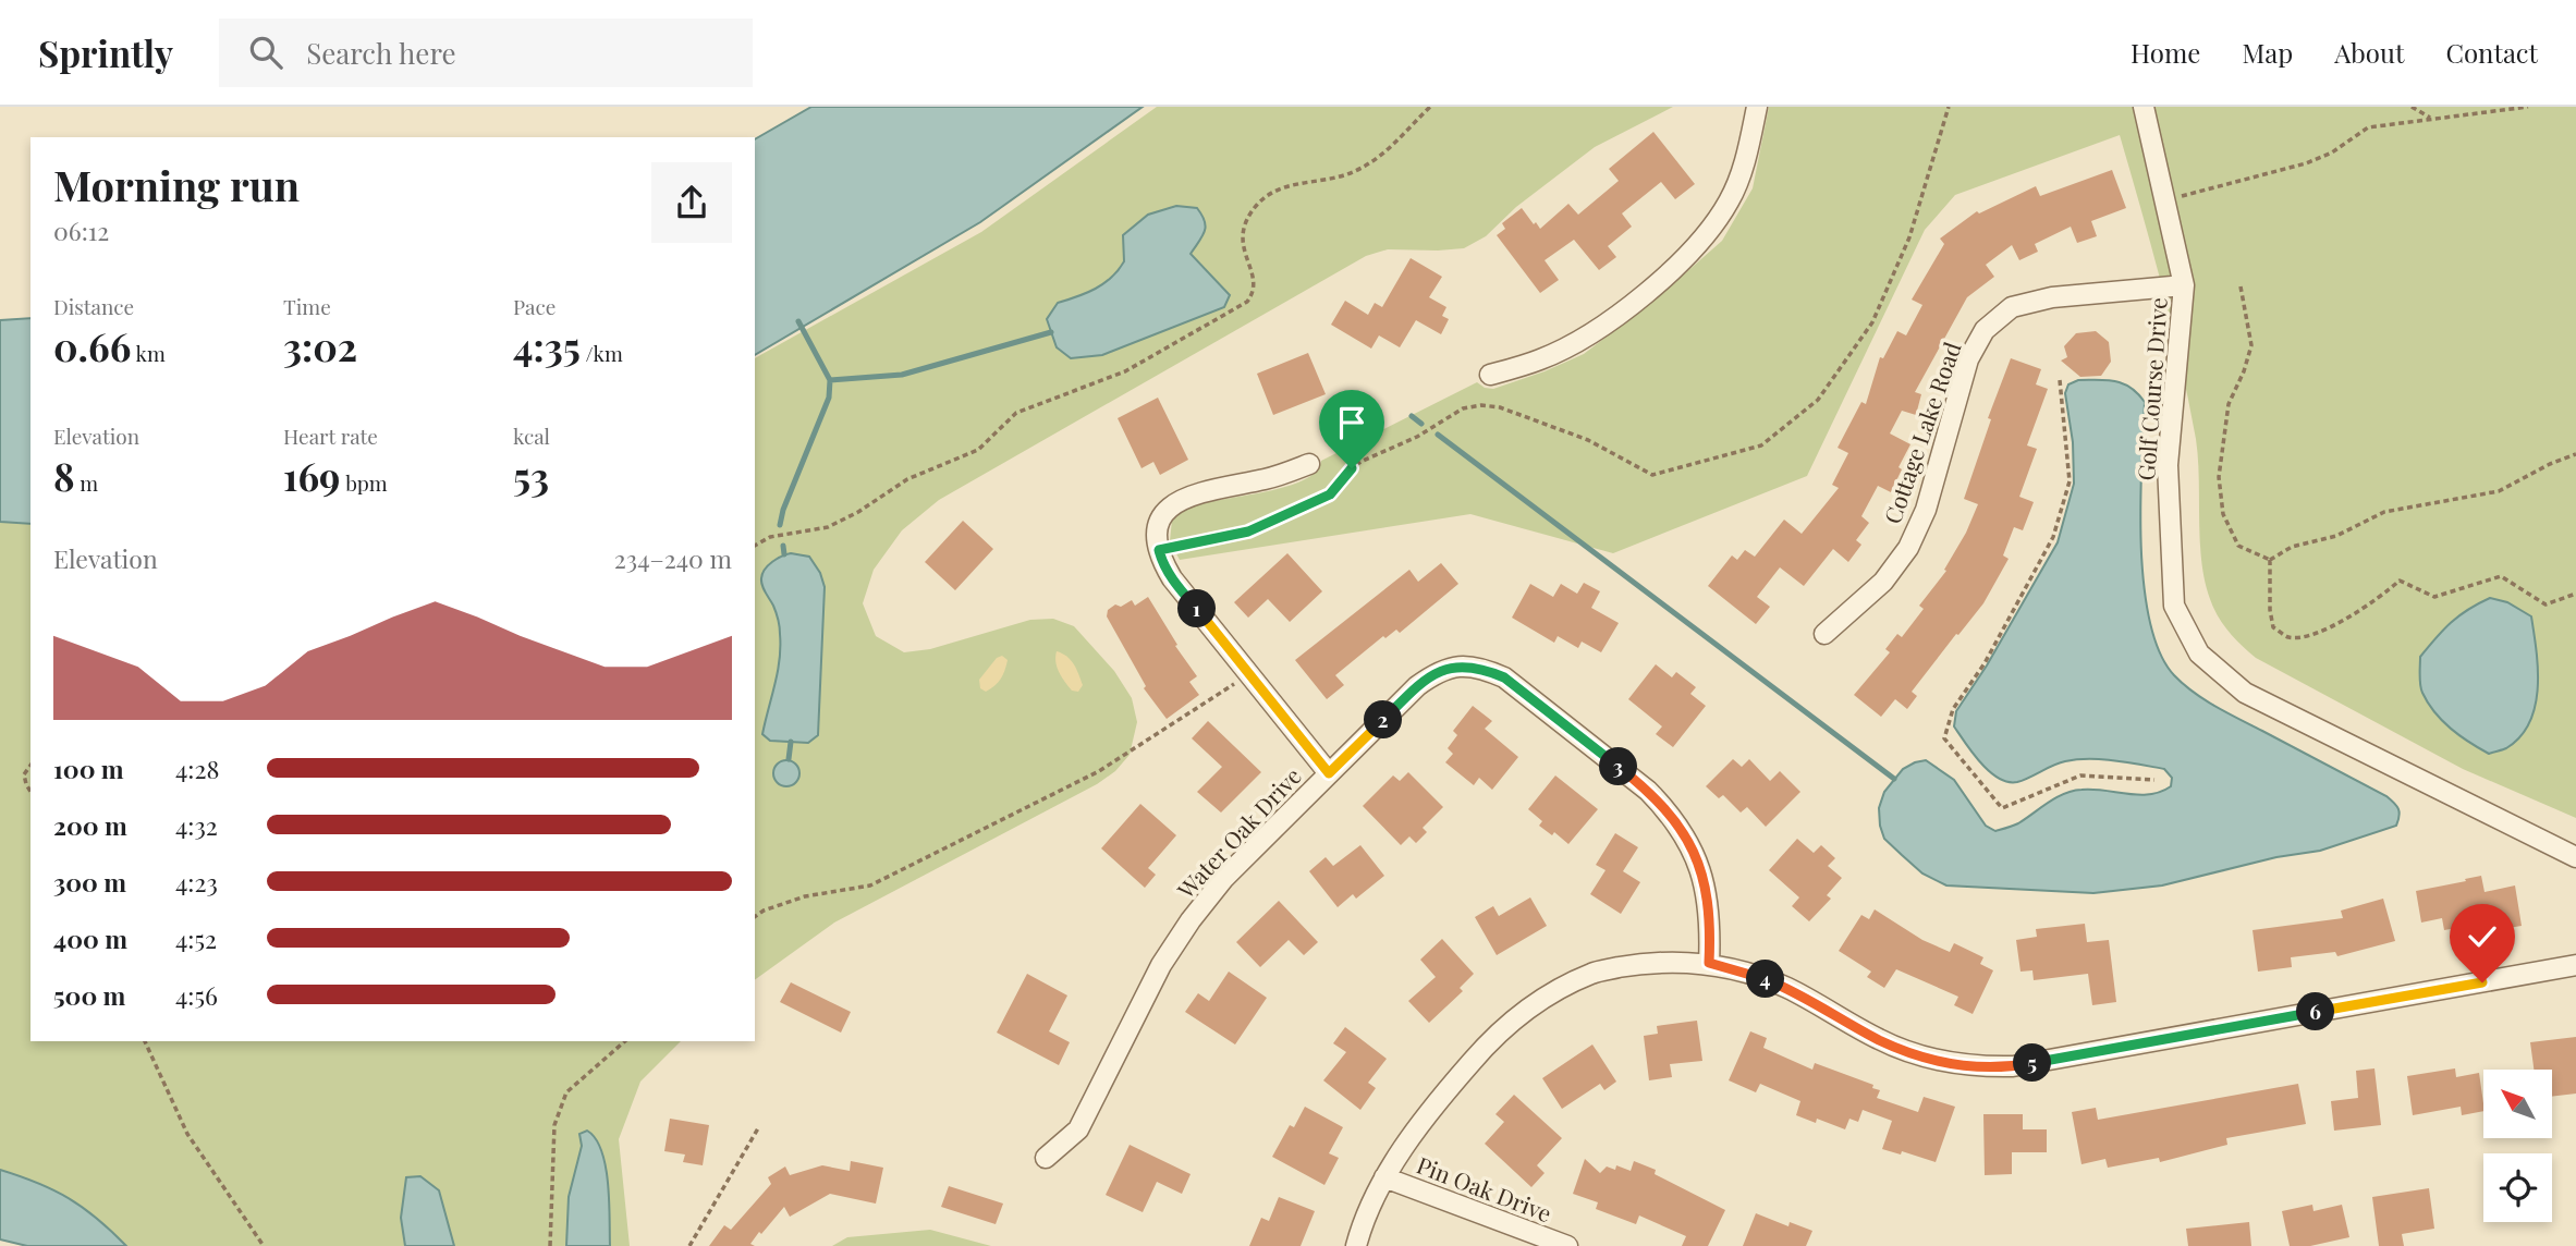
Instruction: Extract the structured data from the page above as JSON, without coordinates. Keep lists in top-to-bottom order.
{
  "streets": {
    "street": [
      "Golf Course Drive",
      "Cottage Lake Road",
      "Water Oak Drive",
      "Pin Oak Drive"
    ]
  },
  "crossings": [
    ["Golf Course Drive", "Cottage Lake Road"]
  ],
  "north": "top left",
  "page": {
    "header": "Sprintly",
    "search": "Search here",
    "nav": [
      "Home",
      "Map",
      "About",
      "Contact"
    ],
    "heading": ["Morning run", "06:12"],
    "stats": [
      ["Distance", "0.66 km"],
      ["Time", "3:02"],
      ["Pace", "4:35 /km"],
      ["Elevation", "8 m"],
      ["Heart rate", "169 bpm"],
      ["kcal", "53"]
    ],
    "chart": ["Elevation", "234–240 m"],
    "pins": [
      "1",
      "2",
      "3",
      "4",
      "6",
      "5"
    ],
    "list": [
      {
        "name": "100 m",
        "note": "4:28"
      },
      {
        "name": "200 m",
        "note": "4:32"
      },
      {
        "name": "300 m",
        "note": "4:23"
      },
      {
        "name": "400 m",
        "note": "4:52"
      },
      {
        "name": "500 m",
        "note": "4:56"
      }
    ]
  }
}
